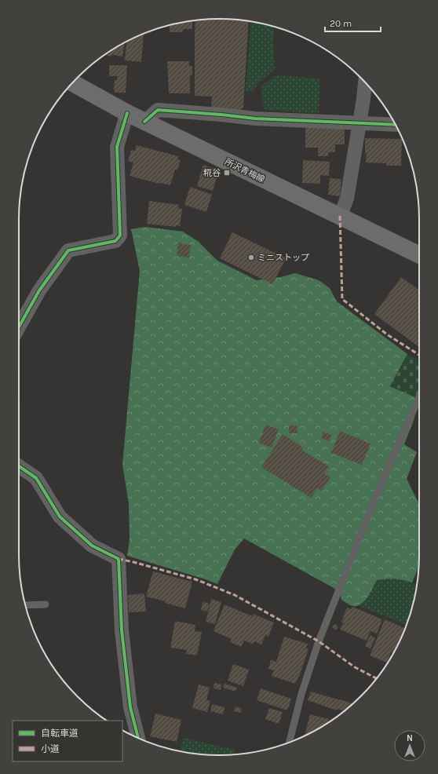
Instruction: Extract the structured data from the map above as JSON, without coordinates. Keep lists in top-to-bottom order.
{
  "streets": {
    "main road": ["所沢青梅線"]
  },
  "places": {
    "transit": ["糀谷"],
    "other": ["ミニストップ"]
  },
  "legend": ["自転車道", "小道"],
  "scale_bar": "20 m",
  "north": "top"
}
